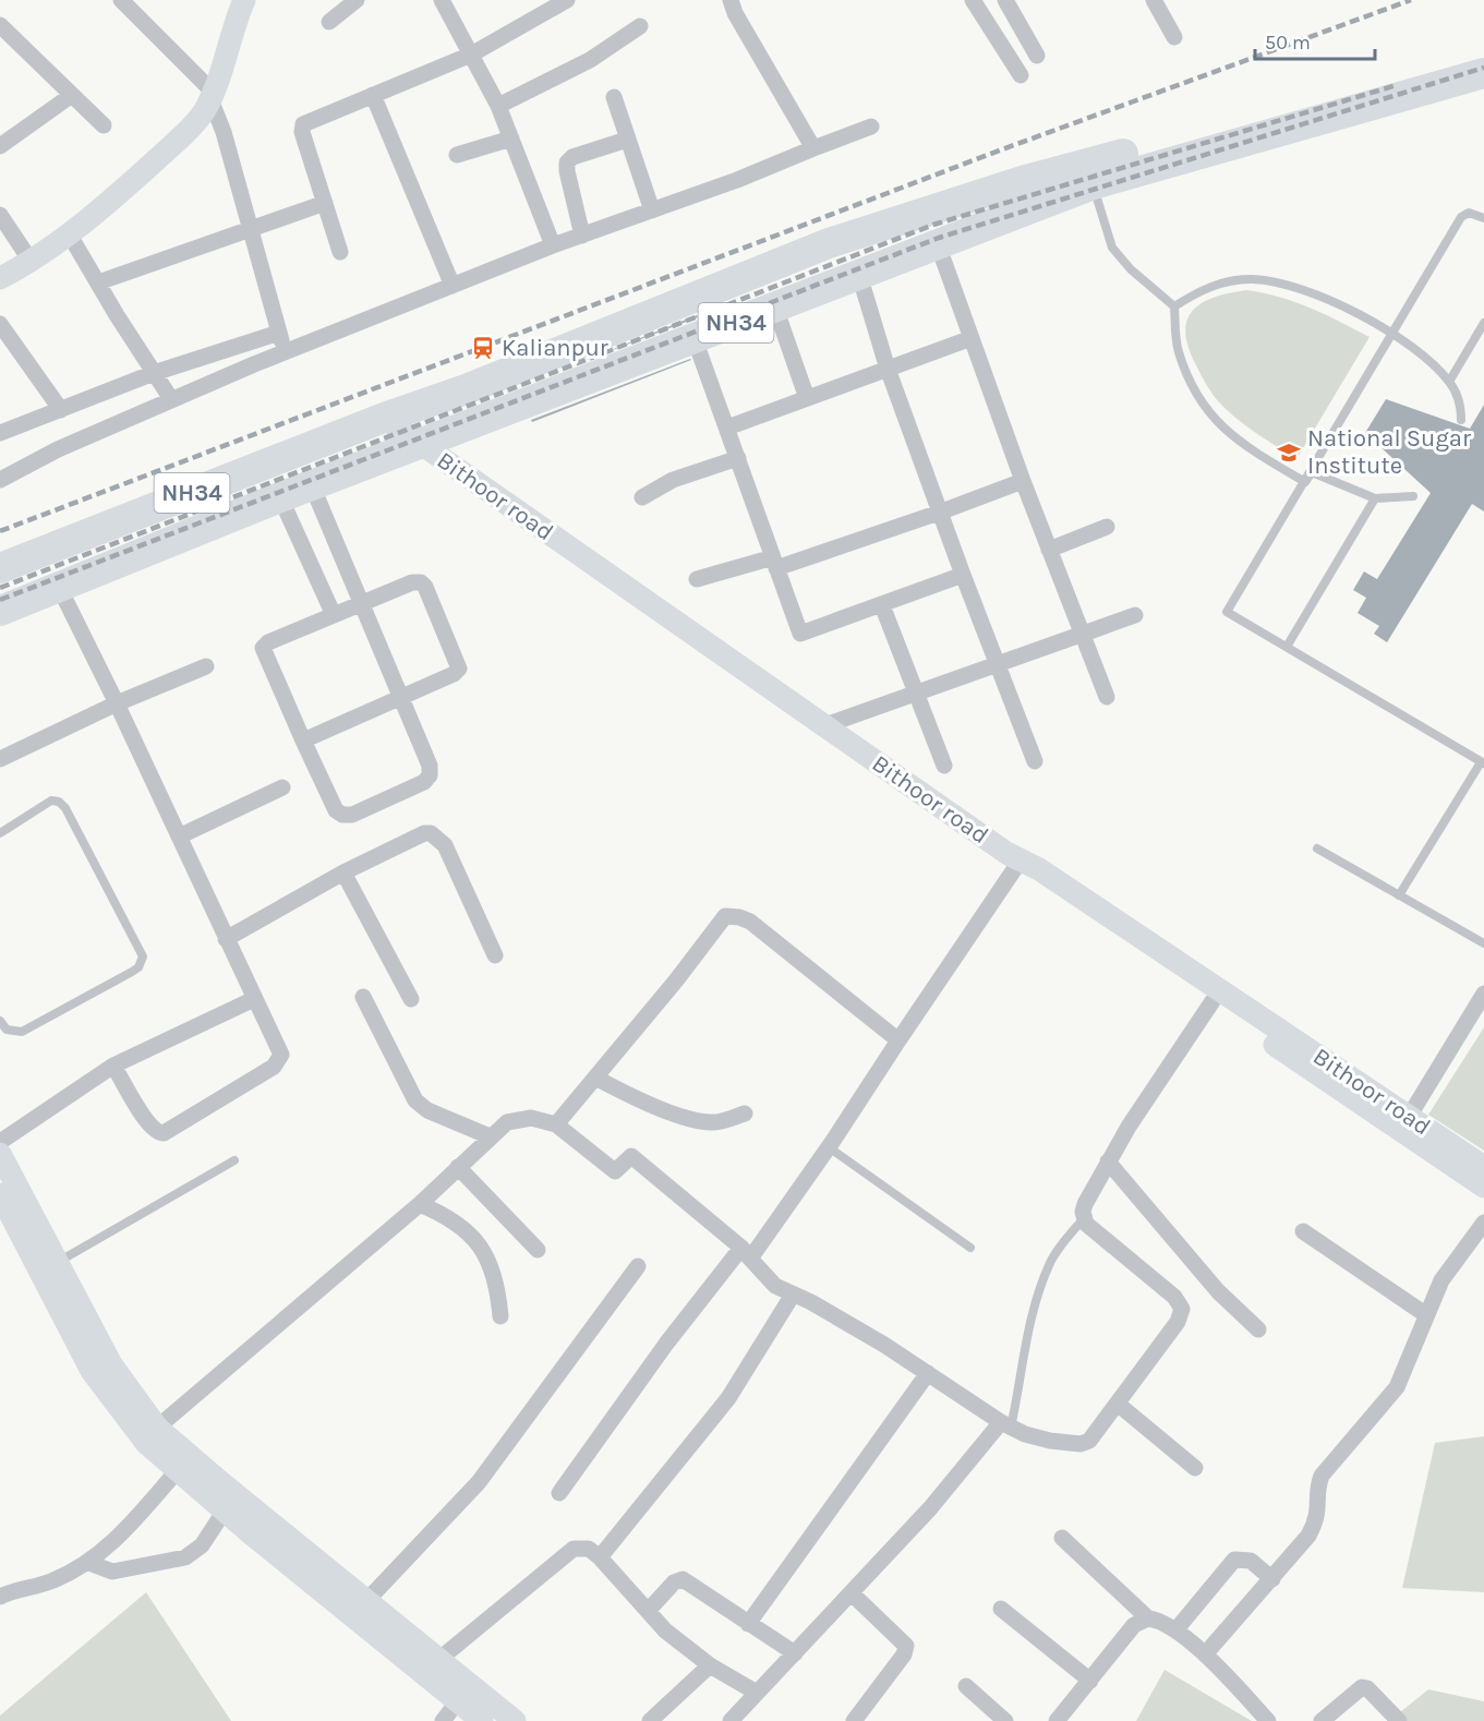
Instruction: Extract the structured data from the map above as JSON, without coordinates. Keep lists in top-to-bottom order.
{
  "streets": {
    "highway": ["NH34"],
    "street": ["Bithoor road"]
  },
  "crossings": [
    ["NH34", "Bithoor road"]
  ],
  "places": {
    "station": ["Kalianpur"],
    "school or university": ["National Sugar Institute"]
  },
  "scale_bar": "50 m"
}
